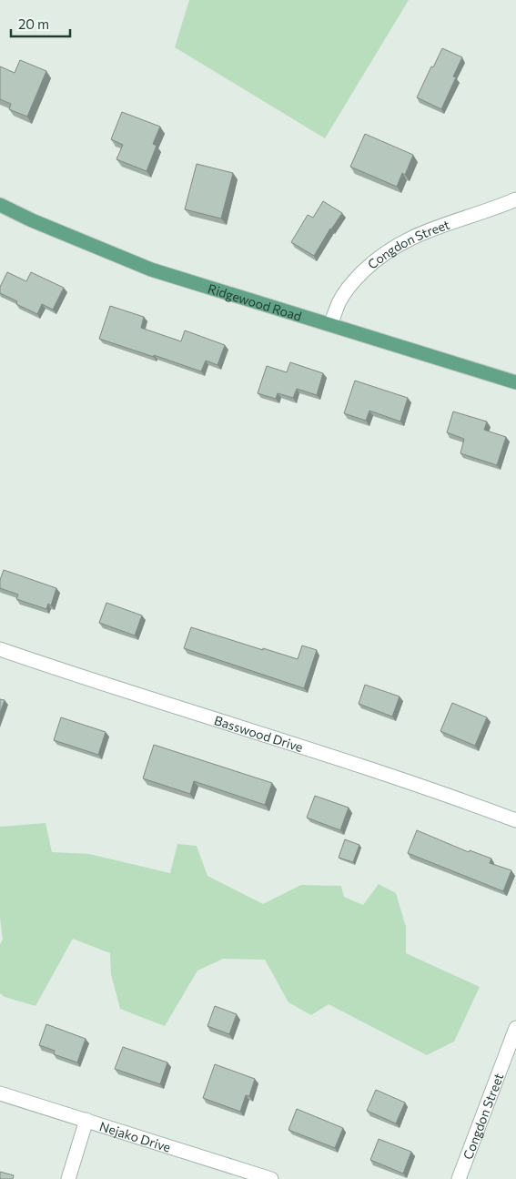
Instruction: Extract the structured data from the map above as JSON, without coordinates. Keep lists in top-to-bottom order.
{
  "streets": {
    "main road": ["Ridgewood Road"],
    "street": ["Congdon Street", "Basswood Drive", "Nejako Drive"]
  },
  "crossings": [
    ["Congdon Street", "Ridgewood Road"]
  ],
  "scale_bar": "20 m"
}
